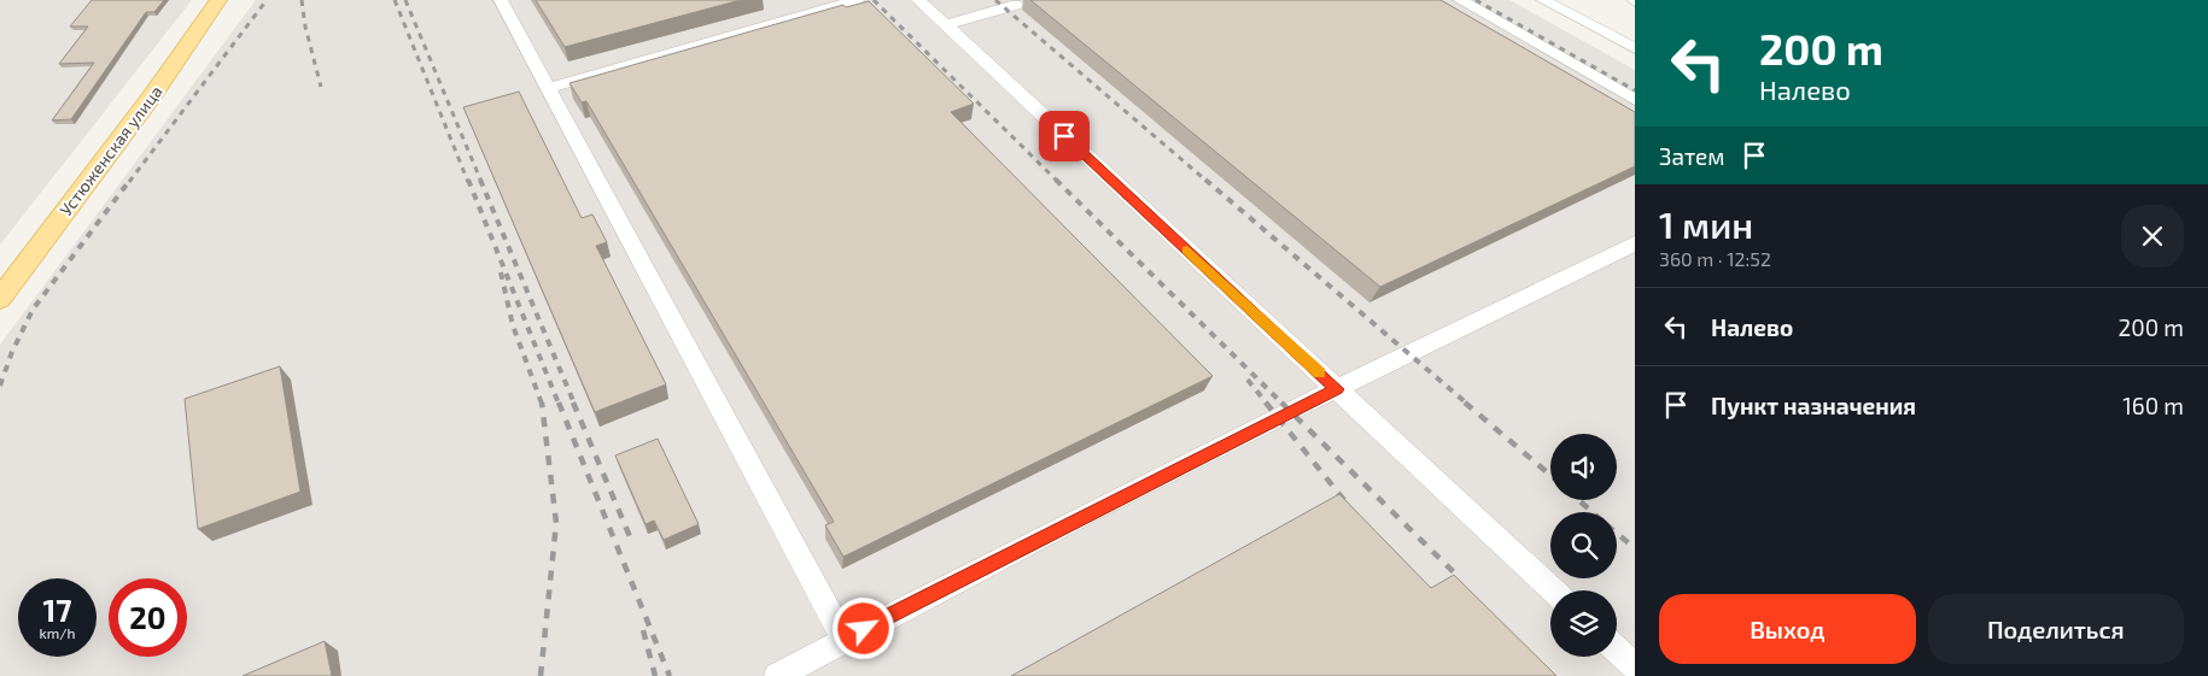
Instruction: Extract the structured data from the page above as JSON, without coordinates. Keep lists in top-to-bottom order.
{
  "streets": {
    "main road": ["Устюженская улица"]
  },
  "page": {
    "turn": ["200 m", "Налево"],
    "then": "Затем",
    "heading": ["1 мин", "360 m · 12:52"],
    "list": [
      {
        "name": "Налево",
        "value": "200 m"
      },
      {
        "name": "Пункт назначения",
        "value": "160 m"
      }
    ],
    "speed": "17 km/h",
    "limit": "20",
    "buttons": ["Выход", "Поделиться"]
  }
}
